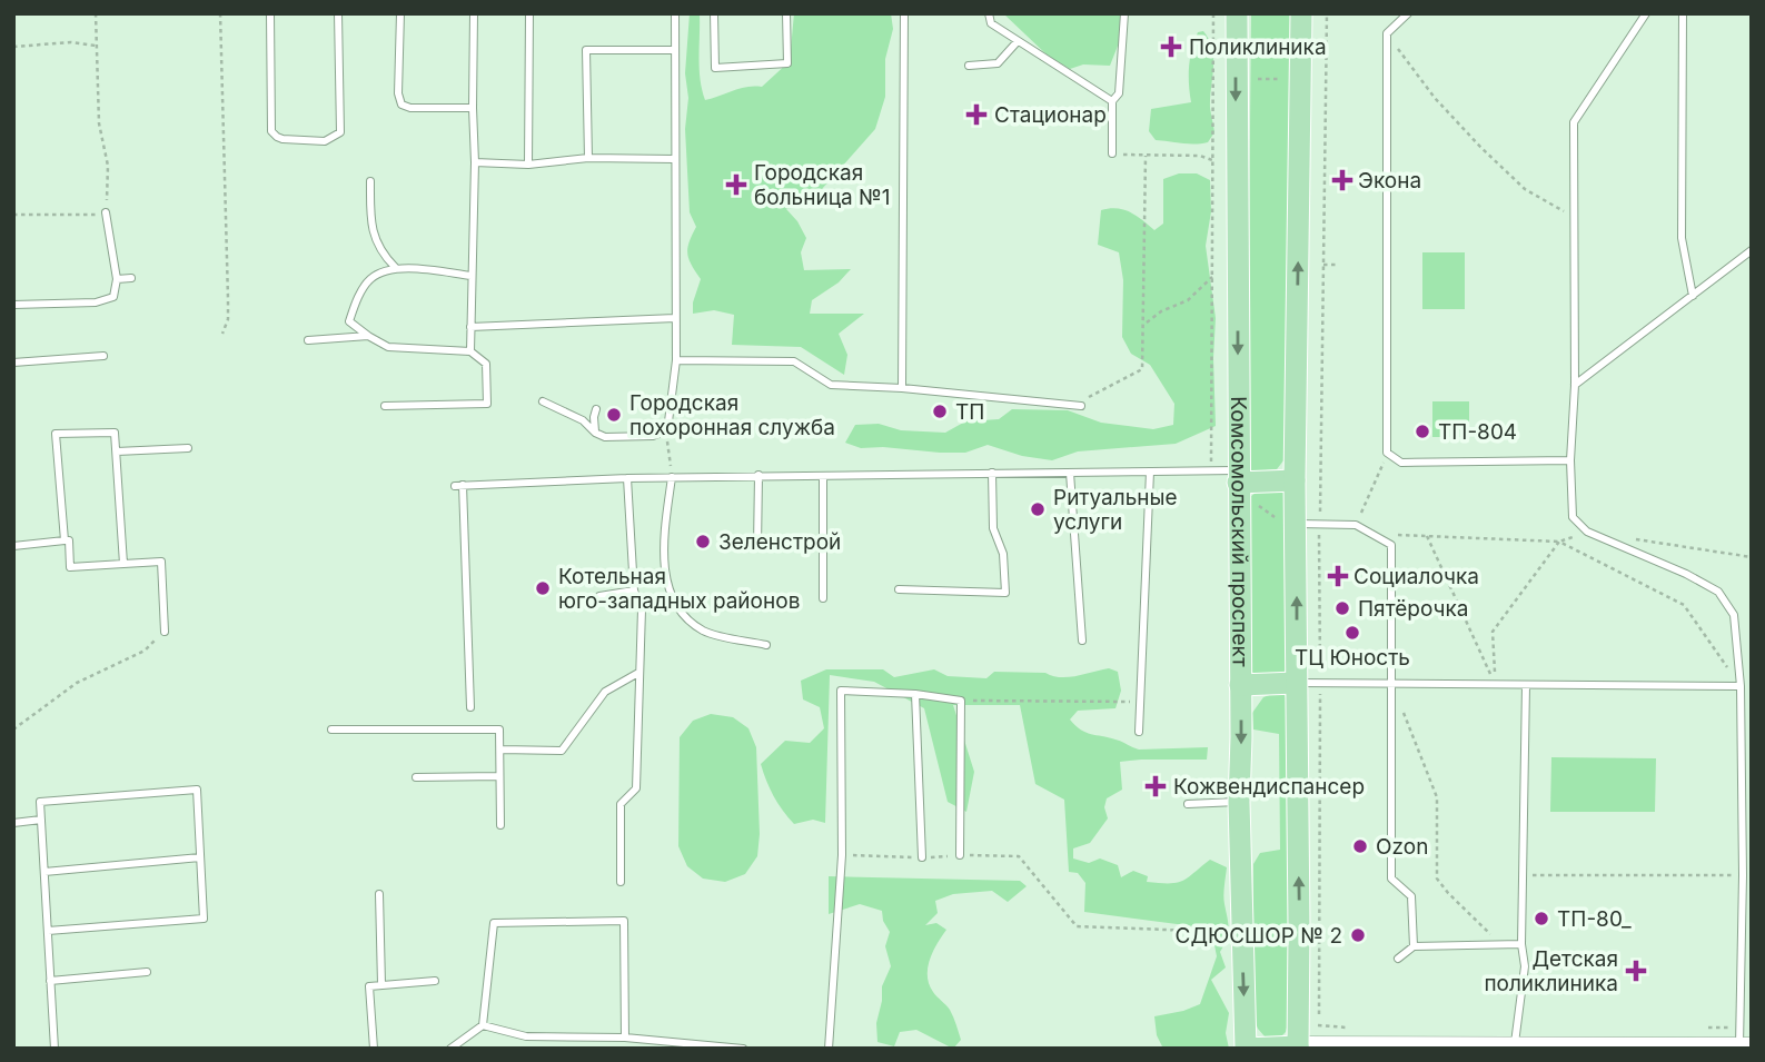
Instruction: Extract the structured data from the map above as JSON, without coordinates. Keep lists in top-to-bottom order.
{
  "streets": {
    "main road": ["Комсомольский проспект"]
  },
  "places": {
    "health": [
      "Поликлиника",
      "Стационар",
      "Экона",
      "Городская больница №1",
      "Социалочка",
      "Кожвендиспансер",
      "Детская поликлиника"
    ],
    "other": [
      "ТП",
      "Городская похоронная служба",
      "ТП-804",
      "Ритуальные услуги",
      "Зеленстрой",
      "Котельная юго-западных районов",
      "Пятёрочка",
      "ТЦ Юность",
      "Ozon",
      "ТП-80_",
      "СДЮСШОР № 2"
    ]
  }
}
